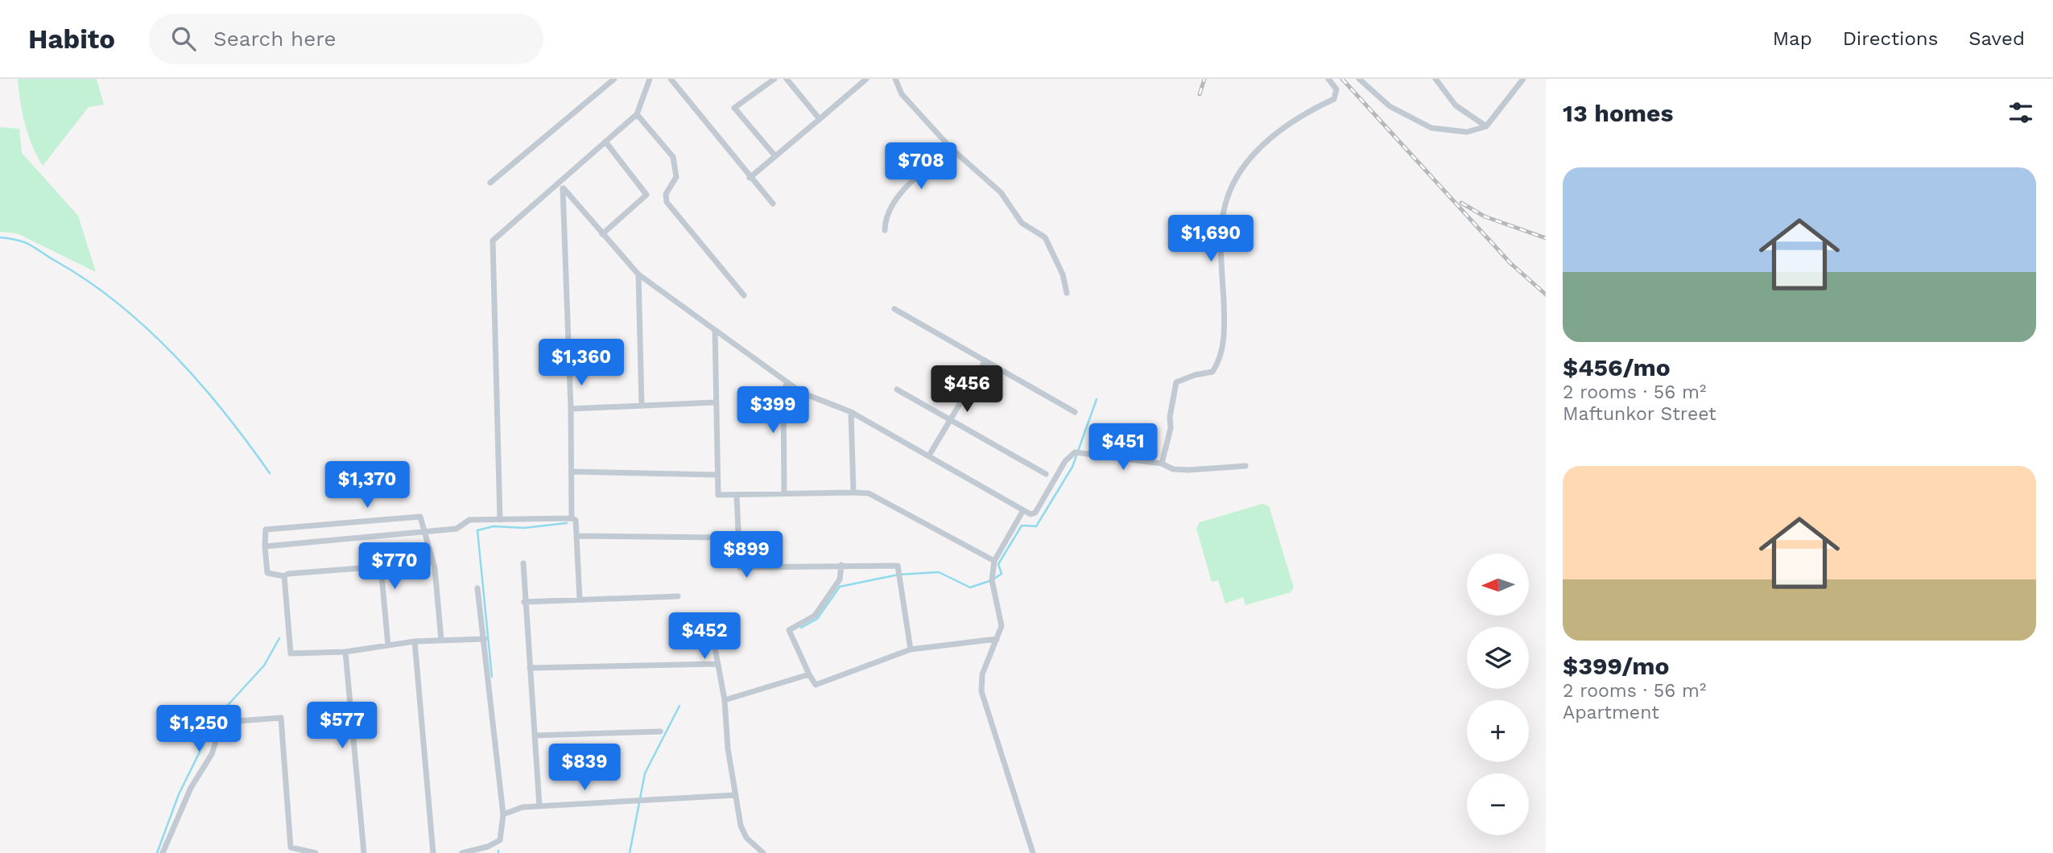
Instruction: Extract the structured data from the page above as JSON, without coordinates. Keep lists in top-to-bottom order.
{
  "north": "left",
  "page": {
    "header": "Habito",
    "search": "Search here",
    "nav": ["Map", "Directions", "Saved"],
    "heading": "13 homes",
    "price": [
      "$708",
      "$1,690",
      "$1,360",
      "$456",
      "$399",
      "$451",
      "$1,370",
      "$899",
      "$770",
      "$452",
      "$577",
      "$1,250",
      "$839"
    ],
    "list": [
      {
        "name": "$456/mo",
        "note": "2 rooms · 56 m² · Maftunkor Street"
      },
      {
        "name": "$399/mo",
        "note": "2 rooms · 56 m² · Apartment"
      }
    ],
    "map_buttons": ["+", "−"]
  }
}
